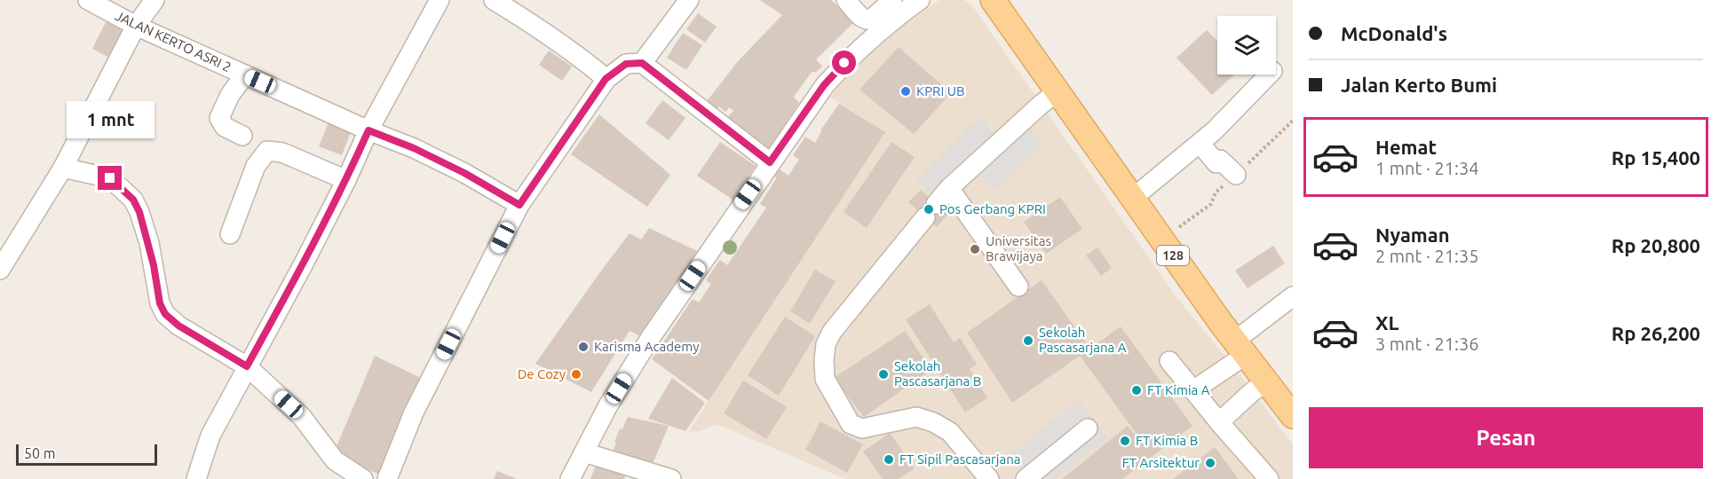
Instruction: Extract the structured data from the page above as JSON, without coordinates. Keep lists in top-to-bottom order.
{
  "streets": {
    "main road": ["128"],
    "street": ["JALAN KERTO ASRI 2"]
  },
  "places": [
    "KPRI UB",
    "Pos Gerbang KPRI",
    "Universitas Brawijaya",
    "Sekolah Pascasarjana A",
    "Karisma Academy",
    "De Cozy",
    "Sekolah Pascasarjana B",
    "FT Kimia A",
    "FT Kimia B",
    "FT Sipil Pascasarjana",
    "FT Arsitektur"
  ],
  "scale_bar": "50 m",
  "page": {
    "banner": ["McDonald's", "Jalan Kerto Bumi"],
    "bubble": "1 mnt",
    "list": [
      {
        "name": "Hemat",
        "note": "1 mnt · 21:34",
        "value": "Rp 15,400"
      },
      {
        "name": "Nyaman",
        "note": "2 mnt · 21:35",
        "value": "Rp 20,800"
      },
      {
        "name": "XL",
        "note": "3 mnt · 21:36",
        "value": "Rp 26,200"
      }
    ],
    "buttons": "Pesan",
    "scale": "50 m"
  }
}
